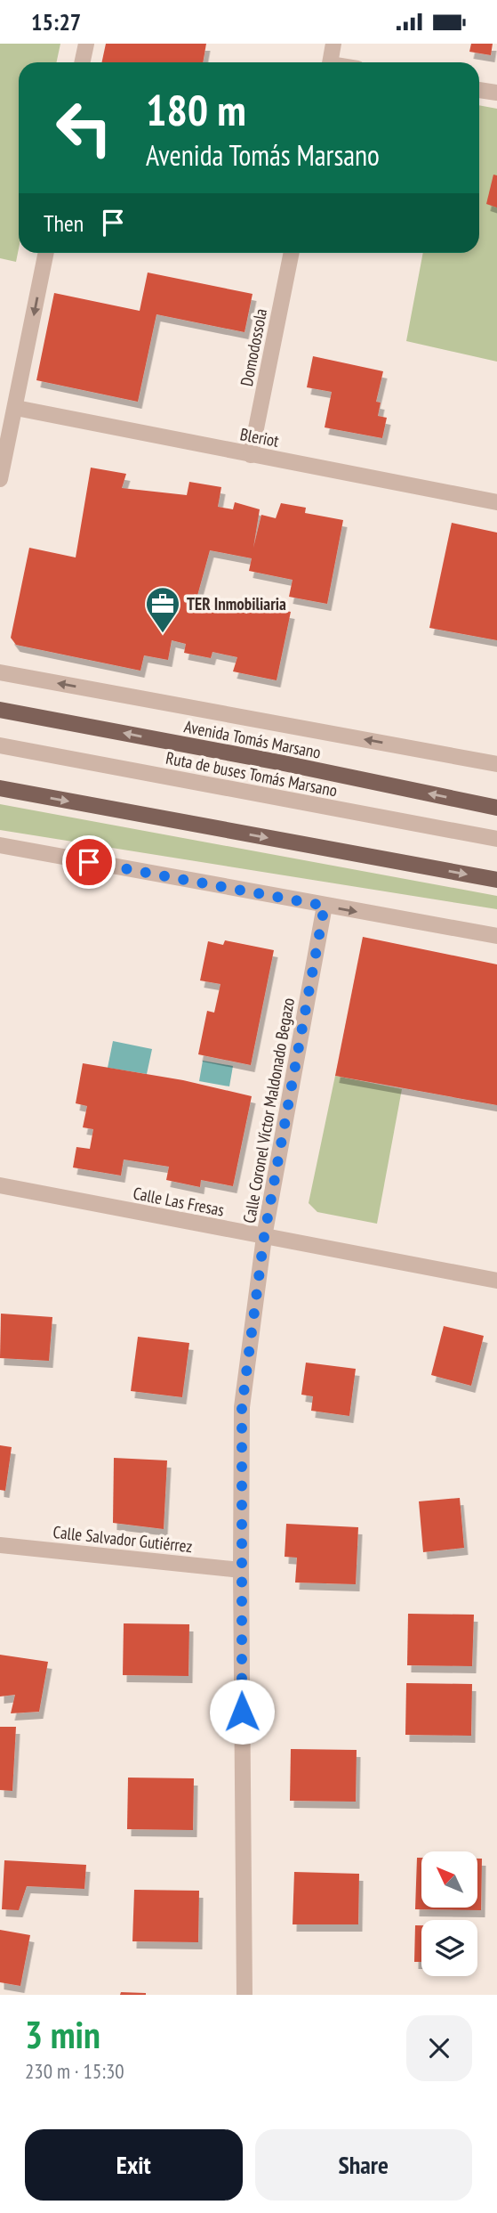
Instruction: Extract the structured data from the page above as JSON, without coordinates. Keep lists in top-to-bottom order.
{
  "streets": {
    "main road": ["Avenida Tomás Marsano"],
    "street": [
      "Domodossola",
      "Bleriot",
      "Ruta de buses Tomás Marsano",
      "Calle Coronel Víctor Maldonado Begazo",
      "Calle Las Fresas",
      "Calle Salvador Gutiérrez"
    ]
  },
  "crossings": [
    ["Domodossola", "Bleriot"],
    ["Calle Coronel Víctor Maldonado Begazo", "Calle Las Fresas"],
    ["Calle Coronel Víctor Maldonado Begazo", "Calle Salvador Gutiérrez"]
  ],
  "places": {
    "office": ["TER Inmobiliaria"]
  },
  "north": "top left",
  "page": {
    "status": "15:27",
    "turn": ["180 m", "Avenida Tomás Marsano"],
    "then": "Then",
    "heading": ["3 min", "230 m · 15:30"],
    "buttons": ["Exit", "Share"]
  }
}
